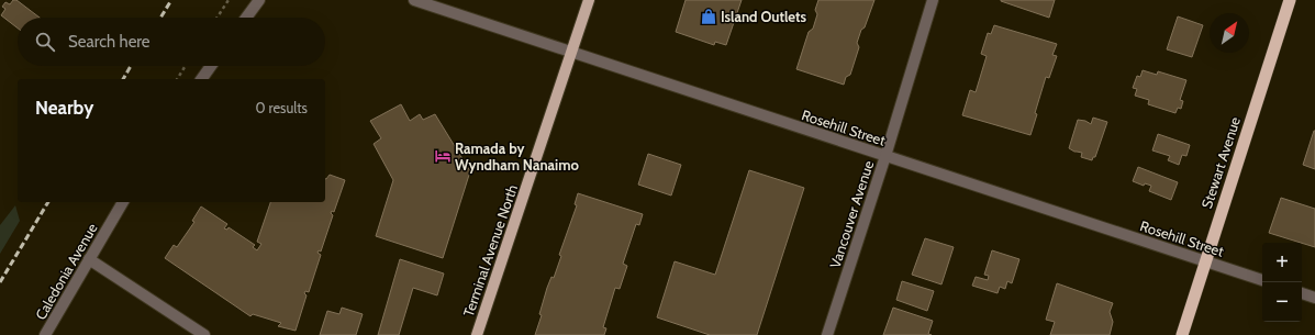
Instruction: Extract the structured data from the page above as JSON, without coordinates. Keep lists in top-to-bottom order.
{
  "streets": {
    "highway": ["Stewart Avenue"],
    "main road": ["Terminal Avenue North"],
    "street": ["Rosehill Street", "Vancouver Avenue", "Caledonia Avenue"]
  },
  "crossings": [
    ["Rosehill Street", "Stewart Avenue"],
    ["Rosehill Street", "Vancouver Avenue"],
    ["Rosehill Street", "Terminal Avenue North"]
  ],
  "places": {
    "shop": ["Island Outlets"],
    "hotel": ["Ramada by Wyndham Nanaimo"]
  },
  "north": "top right",
  "page": {
    "search": "Search here",
    "heading": ["Nearby", "0 results"],
    "map_buttons": ["+", "−"]
  }
}
